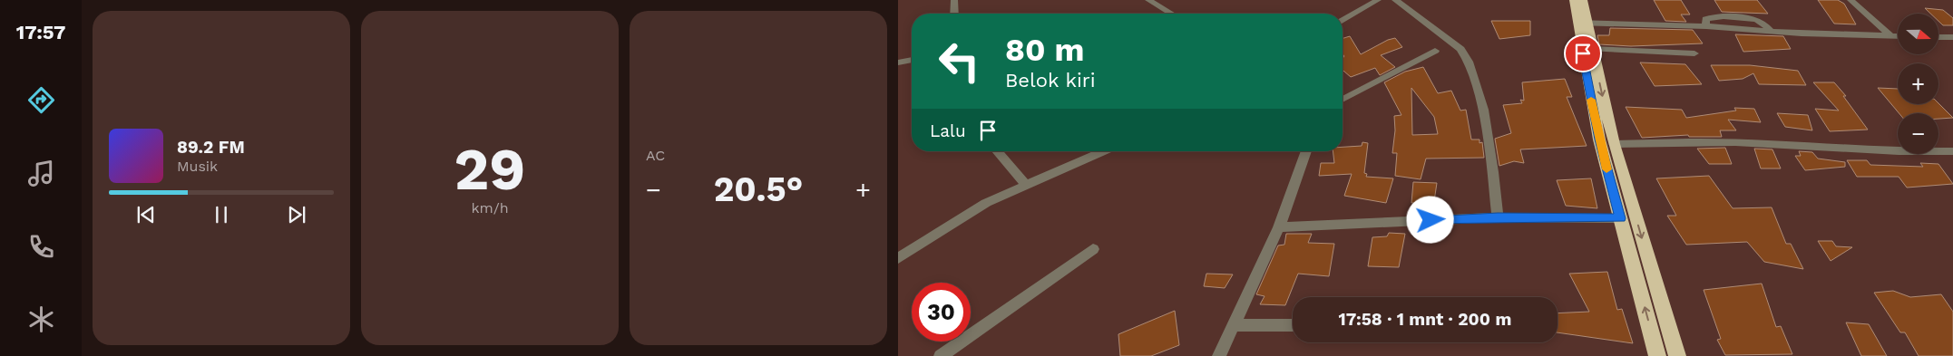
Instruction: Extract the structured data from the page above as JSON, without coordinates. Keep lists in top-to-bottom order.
{
  "north": "right",
  "page": {
    "tabs": "17:57",
    "tile": [
      ["29", "km/h"],
      "AC"
    ],
    "map_buttons": ["+", "−"],
    "turn": ["80 m", "Belok kiri"],
    "then": "Lalu",
    "song": ["89.2 FM", "Musik"],
    "heat": ["−", "20.5°", "+"],
    "limit": "30",
    "trip": "17:58 · 1 mnt · 200 m"
  }
}
